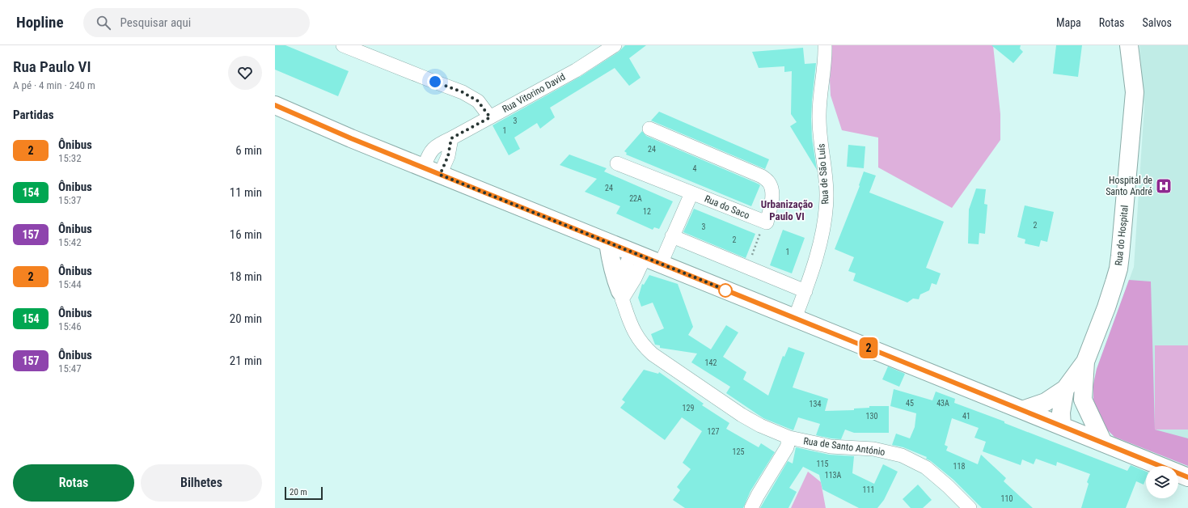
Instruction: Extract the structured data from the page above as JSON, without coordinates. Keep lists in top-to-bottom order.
{
  "streets": {
    "main road": ["Rua do Hospital"],
    "street": [
      "Rua Vitorino David",
      "Rua de São Luís",
      "Rua do Saco",
      "Rua de Santo António"
    ]
  },
  "crossings": [
    ["Rua do Saco", "Rua de Santo António"]
  ],
  "districts": ["Urbanização Paulo VI"],
  "places": {
    "hospital": ["Hospital de Santo André"]
  },
  "lines": ["bus line 2"],
  "house_numbers": [
    "3",
    "1",
    "24",
    "4",
    "24",
    "22A",
    "12",
    "2",
    "3",
    "2",
    "1",
    "142",
    "45",
    "43A",
    "134",
    "129",
    "130",
    "41",
    "127",
    "125",
    "115",
    "118",
    "113A",
    "111",
    "110"
  ],
  "scale_bar": "20 m",
  "page": {
    "header": "Hopline",
    "search": "Pesquisar aqui",
    "nav": ["Mapa", "Rotas", "Salvos"],
    "heading": [
      ["Rua Paulo VI", "A pé · 4 min · 240 m"],
      "Partidas"
    ],
    "on_map": "2",
    "list": [
      {
        "mark": "2",
        "name": "Ônibus",
        "note": "15:32",
        "value": "6 min"
      },
      {
        "mark": "154",
        "name": "Ônibus",
        "note": "15:37",
        "value": "11 min"
      },
      {
        "mark": "157",
        "name": "Ônibus",
        "note": "15:42",
        "value": "16 min"
      },
      {
        "mark": "2",
        "name": "Ônibus",
        "note": "15:44",
        "value": "18 min"
      },
      {
        "mark": "154",
        "name": "Ônibus",
        "note": "15:46",
        "value": "20 min"
      },
      {
        "mark": "157",
        "name": "Ônibus",
        "note": "15:47",
        "value": "21 min"
      }
    ],
    "buttons": ["Rotas", "Bilhetes"],
    "scale": "20 m"
  }
}
